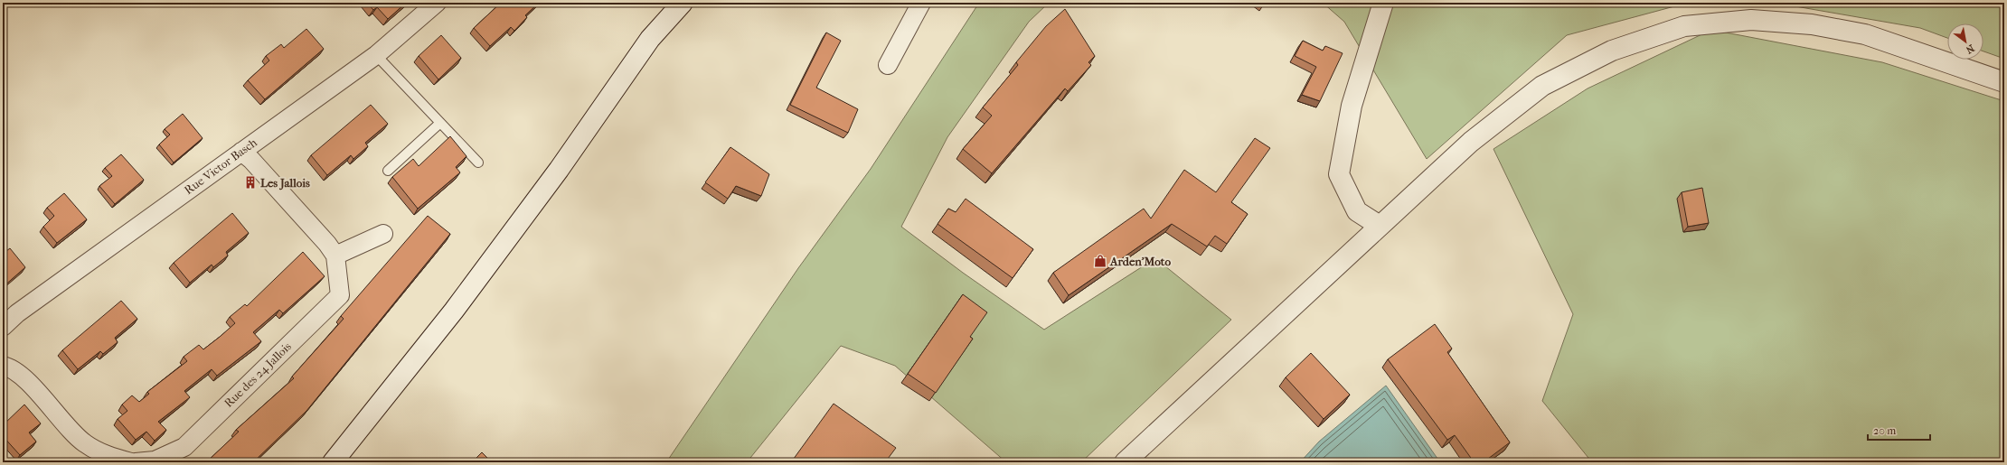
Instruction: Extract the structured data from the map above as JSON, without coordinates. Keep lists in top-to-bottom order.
{
  "streets": {
    "street": ["Rue Victor Basch", "Rue des 24 Jallois"]
  },
  "crossings": [
    ["Rue Victor Basch", "Rue des 24 Jallois"]
  ],
  "places": {
    "building": ["Les Jallois"],
    "shop": ["Arden'Moto"]
  },
  "scale_bar": "20 m",
  "north": "bottom right"
}
